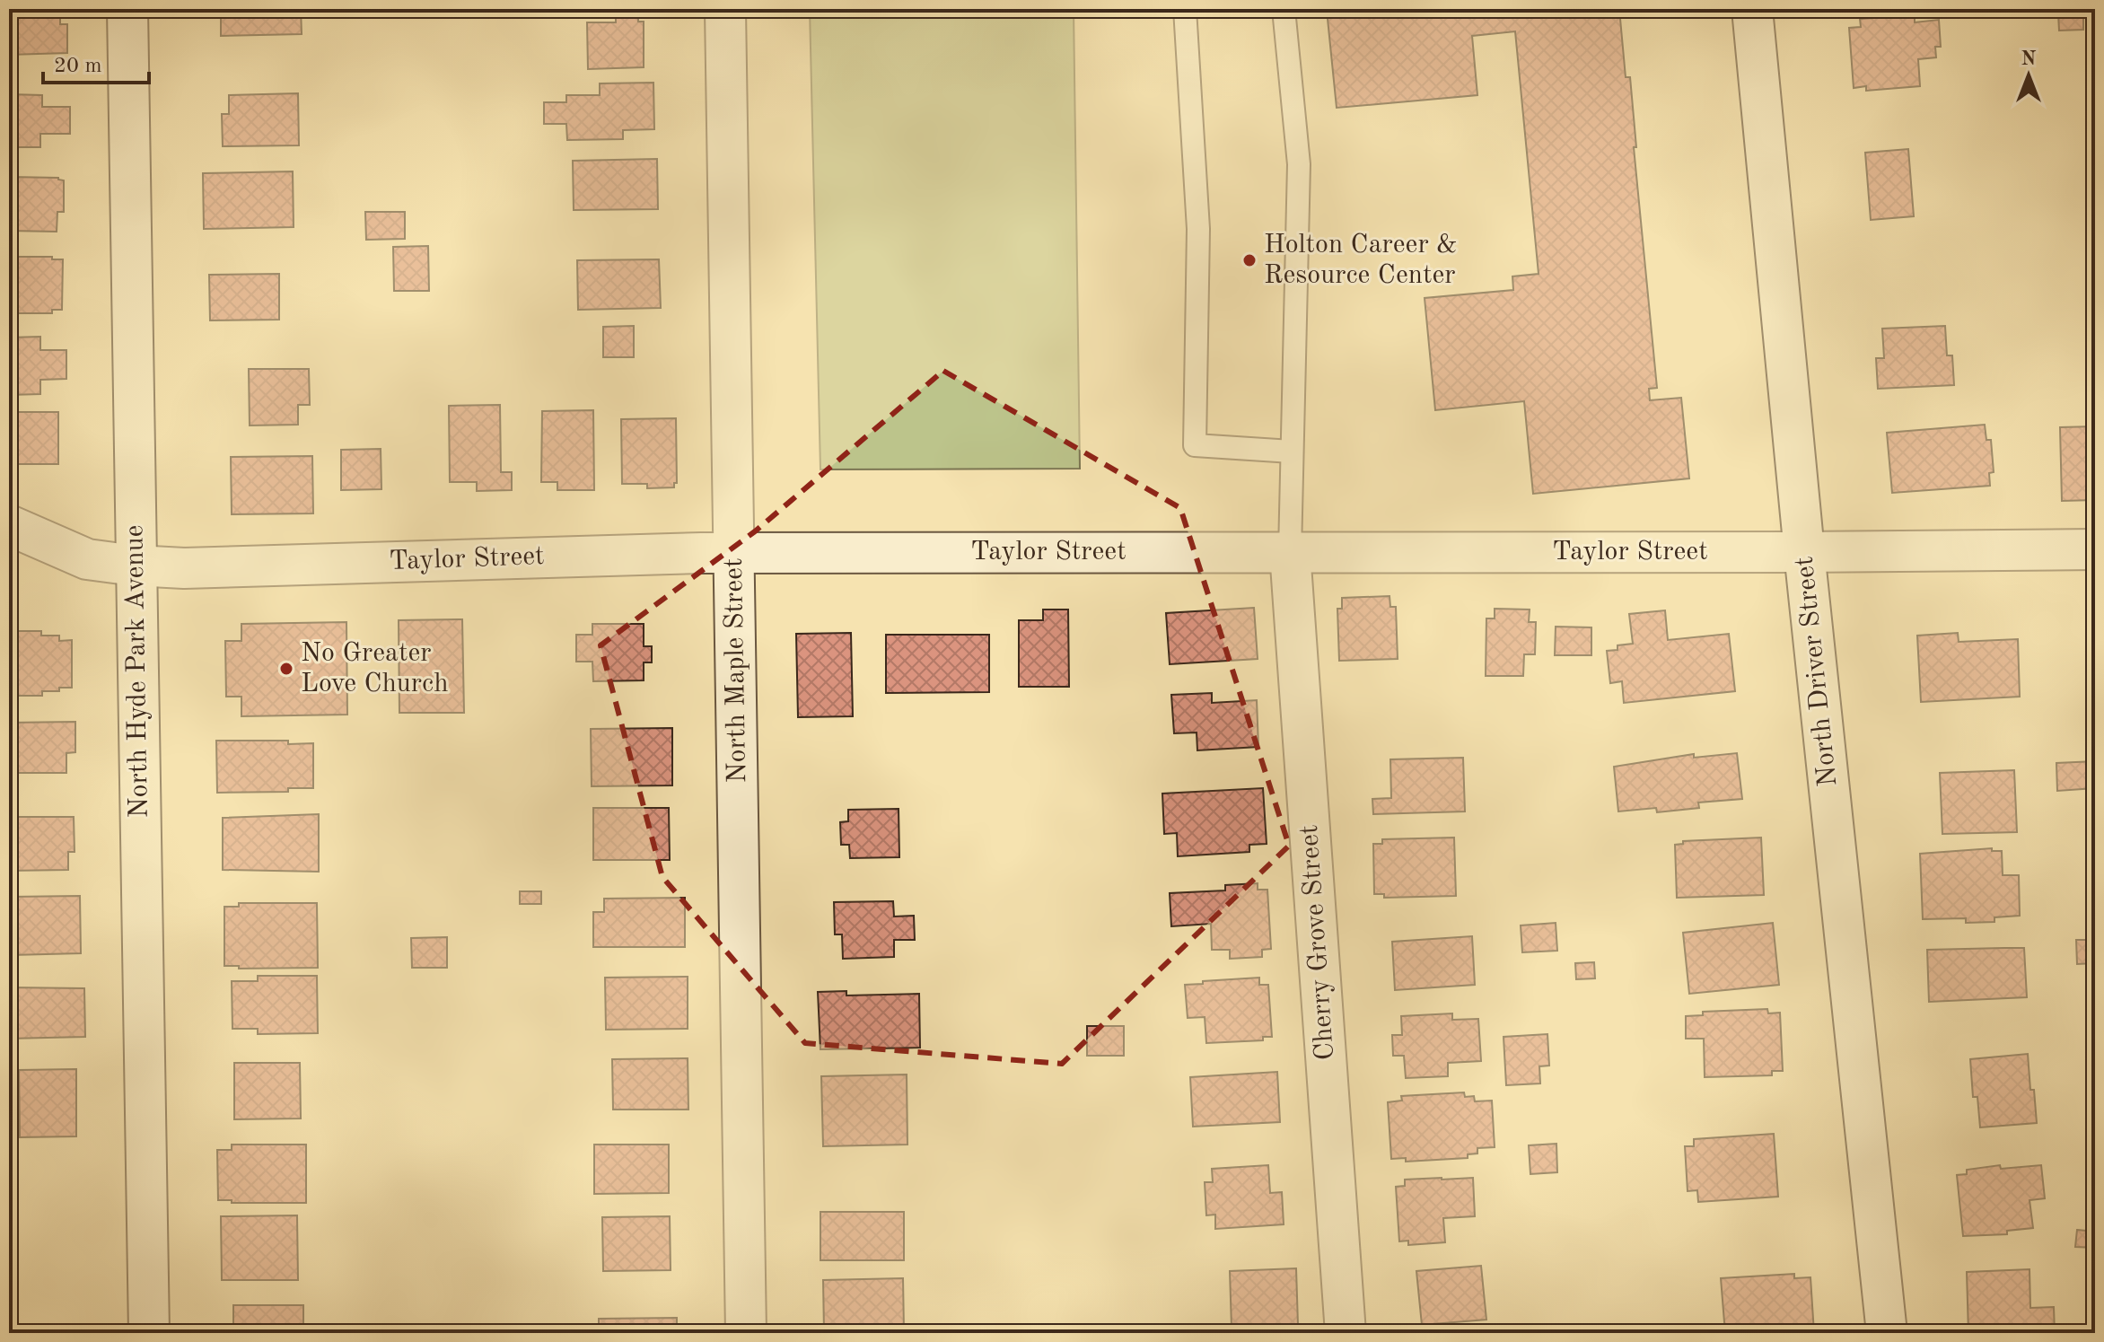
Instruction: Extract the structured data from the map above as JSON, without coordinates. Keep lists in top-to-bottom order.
{
  "streets": {
    "street": [
      "Taylor Street",
      "North Maple Street",
      "North Hyde Park Avenue",
      "North Driver Street",
      "Cherry Grove Street"
    ]
  },
  "crossings": [
    ["Taylor Street", "North Maple Street"],
    ["Taylor Street", "North Hyde Park Avenue"],
    ["Taylor Street", "North Driver Street"],
    ["Taylor Street", "Cherry Grove Street"]
  ],
  "places": ["Holton Career & Resource Center", "No Greater Love Church"],
  "scale_bar": "20 m",
  "north": "top"
}
